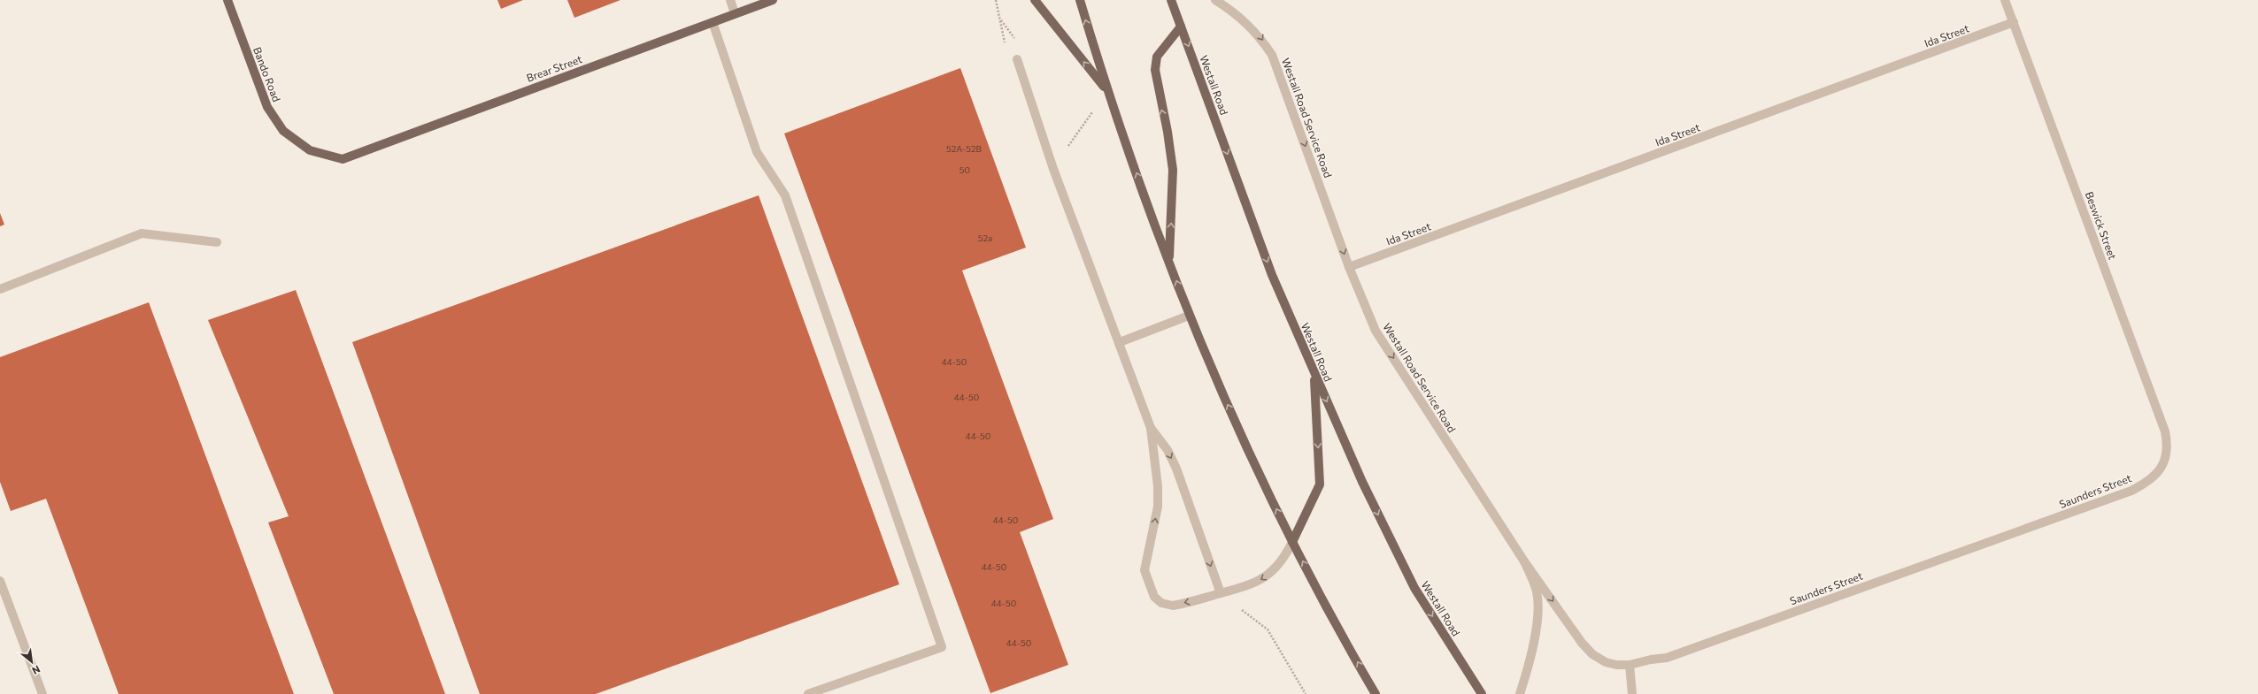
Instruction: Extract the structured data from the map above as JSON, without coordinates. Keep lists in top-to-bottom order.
{
  "streets": {
    "main road": ["Brear Street", "Bando Road", "Westall Road"],
    "street": [
      "Ida Street",
      "Westall Road Service Road",
      "Beswick Street",
      "Saunders Street"
    ]
  },
  "crossings": [
    ["Ida Street", "Westall Road Service Road"],
    ["Ida Street", "Beswick Street"],
    ["Brear Street", "Bando Road"],
    ["Westall Road Service Road", "Saunders Street"],
    ["Beswick Street", "Saunders Street"]
  ],
  "one_way": ["Westall Road", "Westall Road Service Road"],
  "house_numbers": [
    "52A-52B",
    "50",
    "52a",
    "44-50",
    "44-50",
    "44-50",
    "44-50",
    "44-50",
    "44-50",
    "44-50"
  ],
  "north": "bottom right"
}
